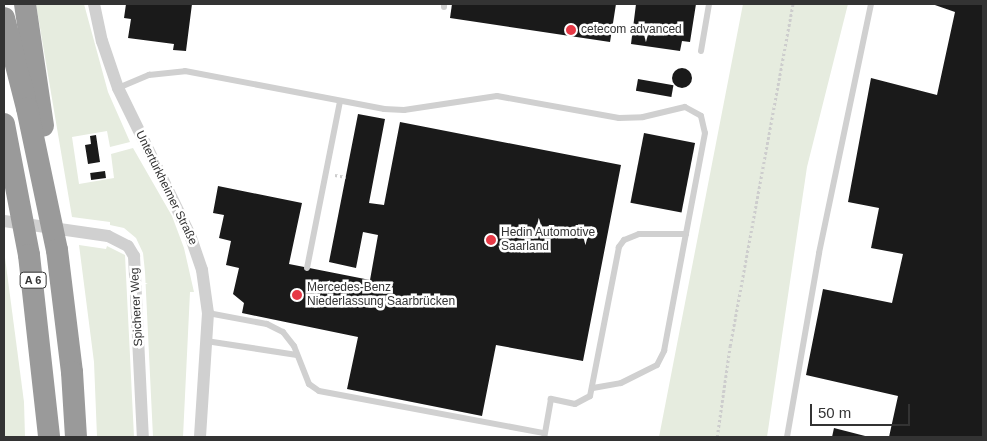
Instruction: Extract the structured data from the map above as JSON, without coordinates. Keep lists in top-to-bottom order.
{
  "streets": {
    "highway": ["A 6"],
    "street": ["Untertürkheimer Straße", "Spicherer Weg"]
  },
  "places": ["cetecom advanced", "Hedin Automotive Saarland", "Mercedes-Benz Niederlassung Saarbrücken"],
  "scale_bar": "50 m"
}
